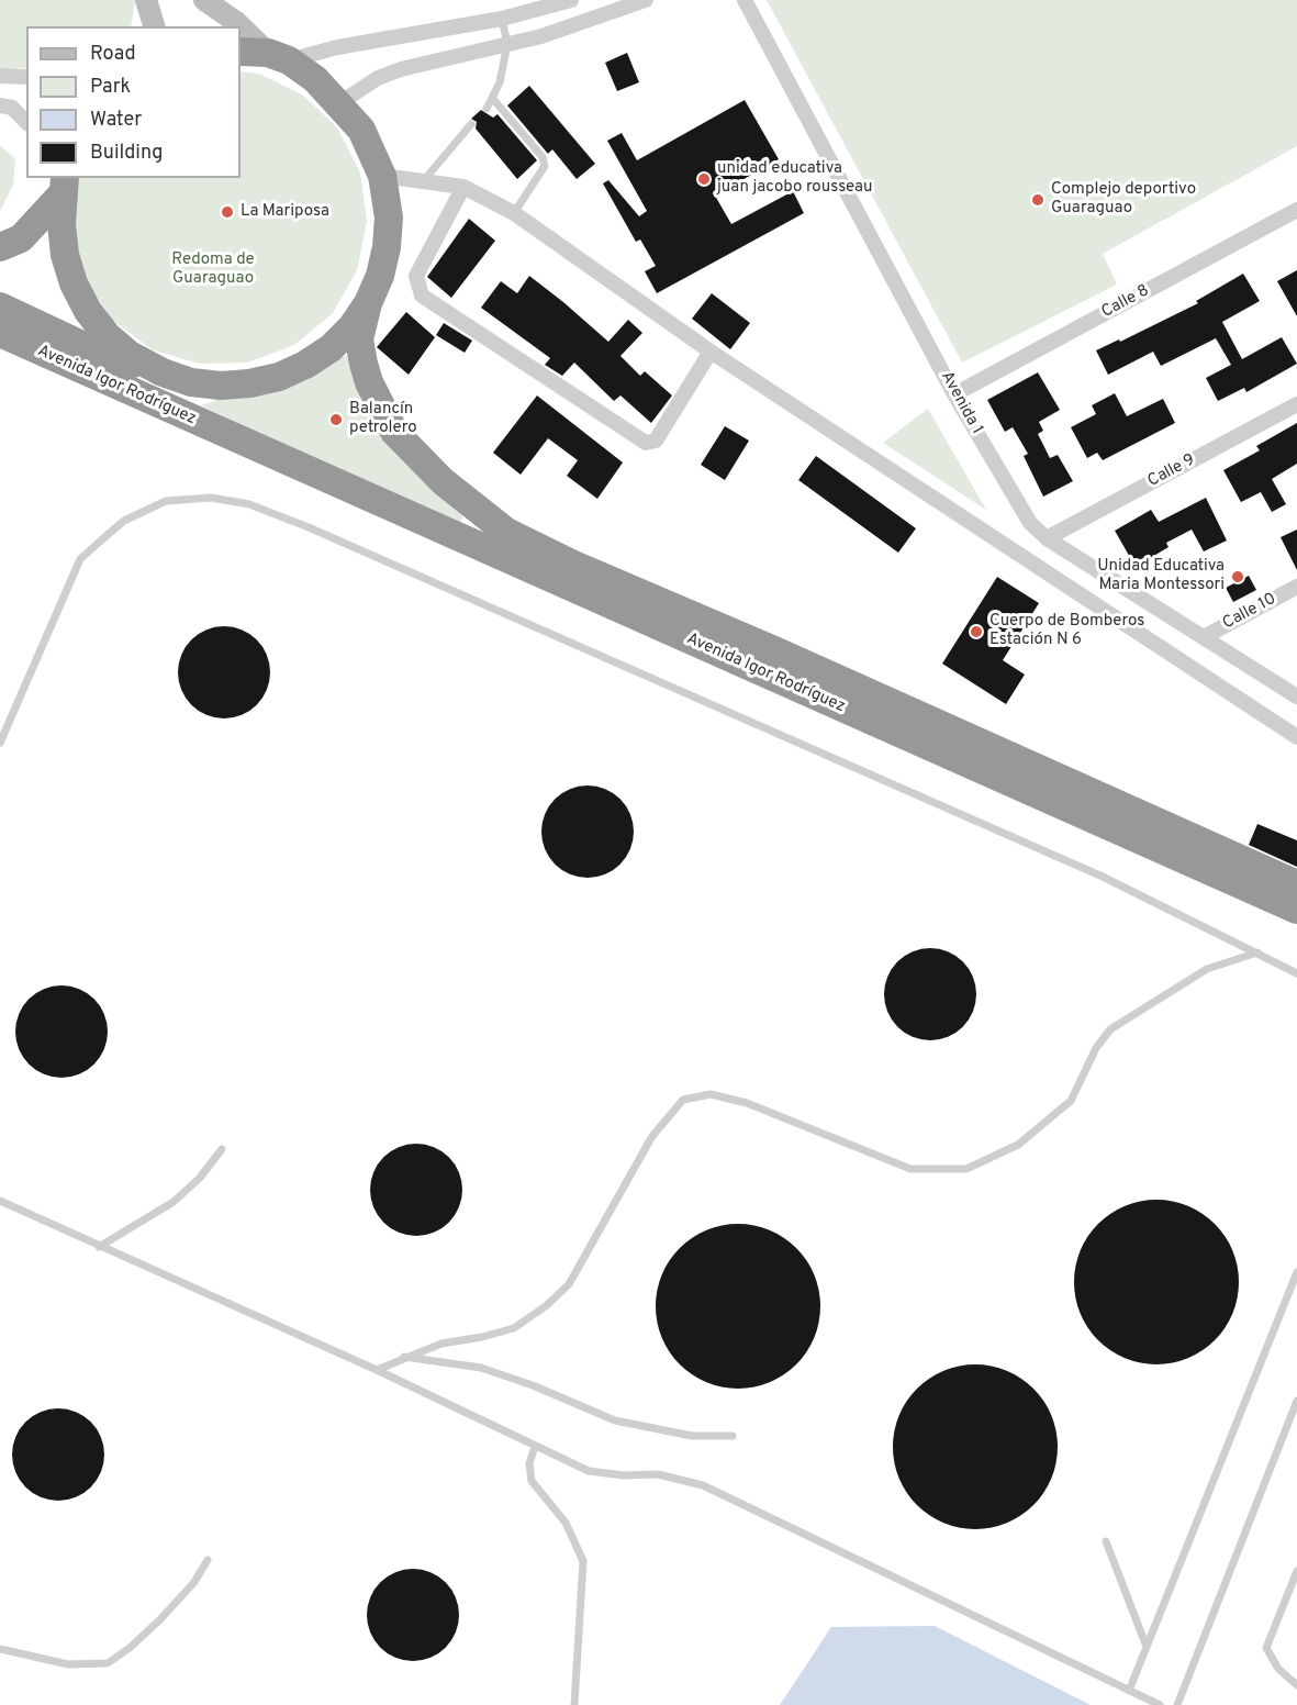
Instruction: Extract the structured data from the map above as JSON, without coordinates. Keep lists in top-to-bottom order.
{
  "streets": {
    "highway": ["Avenida Igor Rodríguez"],
    "street": [
      "Calle 8",
      "Avenida 1",
      "Calle 9",
      "Calle 10"
    ]
  },
  "crossings": [
    ["Calle 8", "Avenida 1"],
    ["Avenida 1", "Calle 9"],
    ["Avenida 1", "Calle 10"]
  ],
  "parks": ["Redoma de Guaraguao"],
  "places": [
    "unidad educativa juan jacobo rousseau",
    "Complejo deportivo Guaraguao",
    "La Mariposa",
    "Balancín petrolero",
    "Unidad Educativa Maria Montessori",
    "Cuerpo de Bomberos Estación N 6"
  ],
  "legend": [
    "Road",
    "Park",
    "Water",
    "Building"
  ]
}
